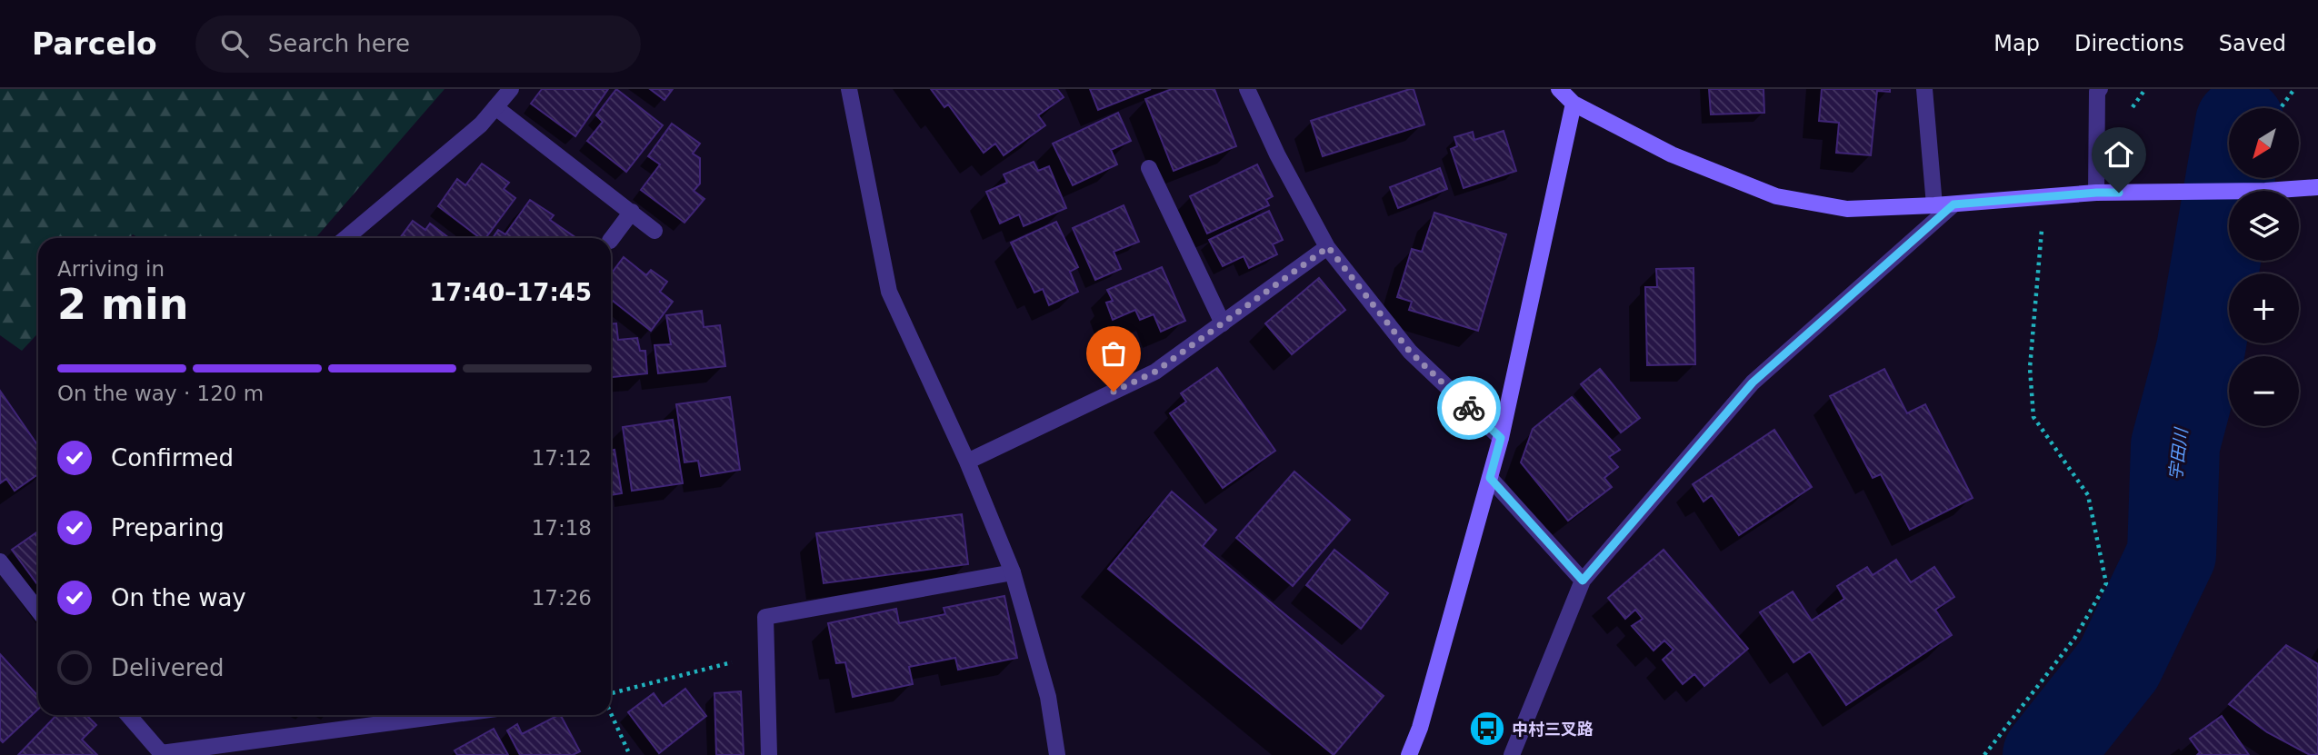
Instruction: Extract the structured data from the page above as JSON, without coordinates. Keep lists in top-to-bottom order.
{
  "water": ["宇田川"],
  "places": {
    "bus stop": ["中村三叉路"]
  },
  "north": "bottom left",
  "page": {
    "header": "Parcelo",
    "search": "Search here",
    "nav": ["Map", "Directions", "Saved"],
    "map_buttons": ["+", "−"],
    "heading": ["2 min", "Arriving in", "17:40–17:45"],
    "bar": "On the way · 120 m",
    "list": [
      ["Confirmed", "17:12"],
      ["Preparing", "17:18"],
      ["On the way", "17:26"],
      "Delivered"
    ]
  }
}
